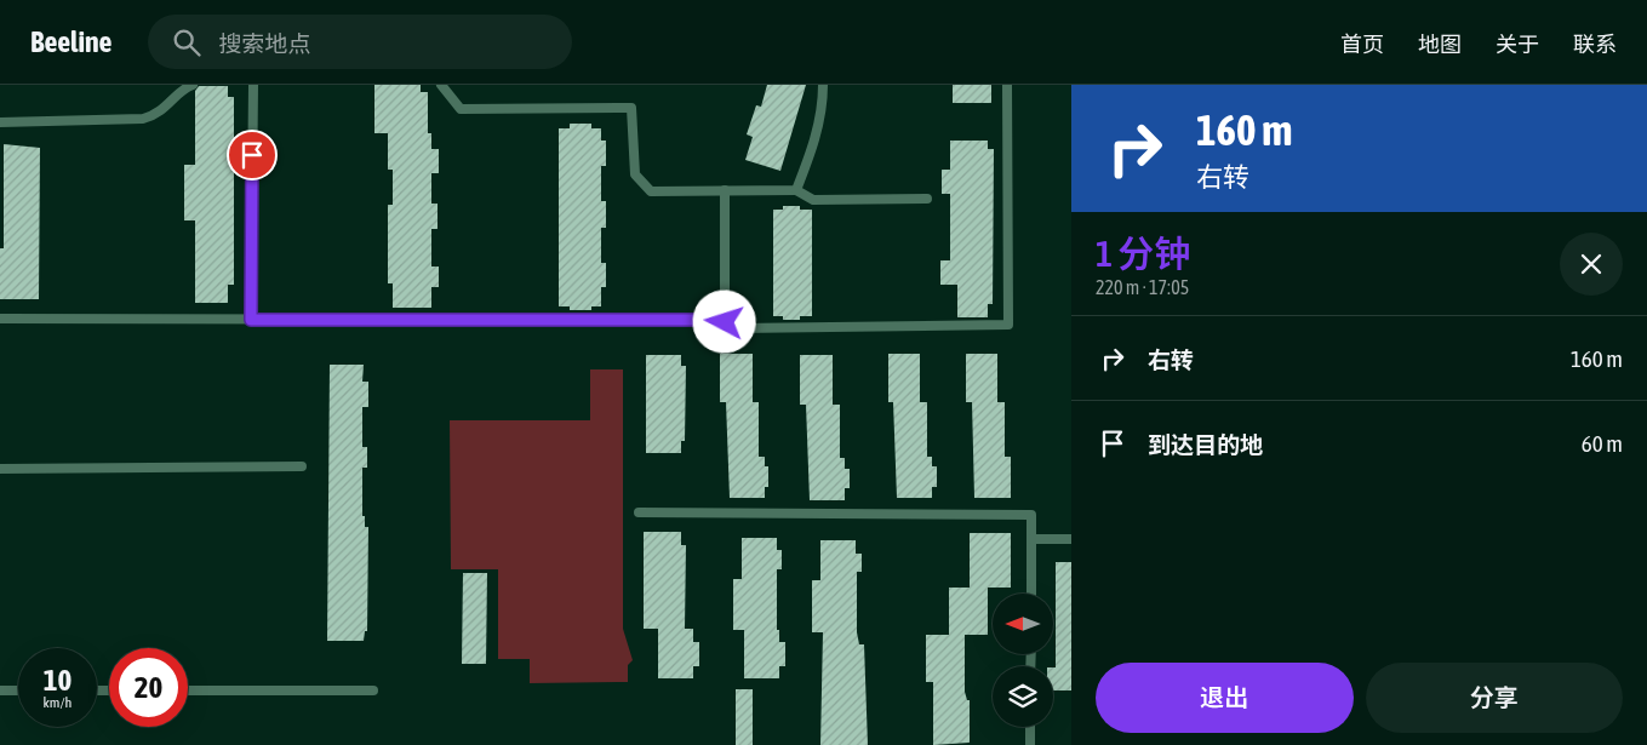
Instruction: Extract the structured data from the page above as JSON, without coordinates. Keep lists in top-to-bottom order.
{
  "north": "left",
  "page": {
    "header": "Beeline",
    "search": "搜索地点",
    "nav": [
      "首页",
      "地图",
      "关于",
      "联系"
    ],
    "turn": ["160 m", "右转"],
    "heading": ["1 分钟", "220 m · 17:05"],
    "list": [
      {
        "name": "右转",
        "value": "160 m"
      },
      {
        "name": "到达目的地",
        "value": "60 m"
      }
    ],
    "speed": "10 km/h",
    "limit": "20",
    "buttons": ["退出", "分享"]
  }
}
